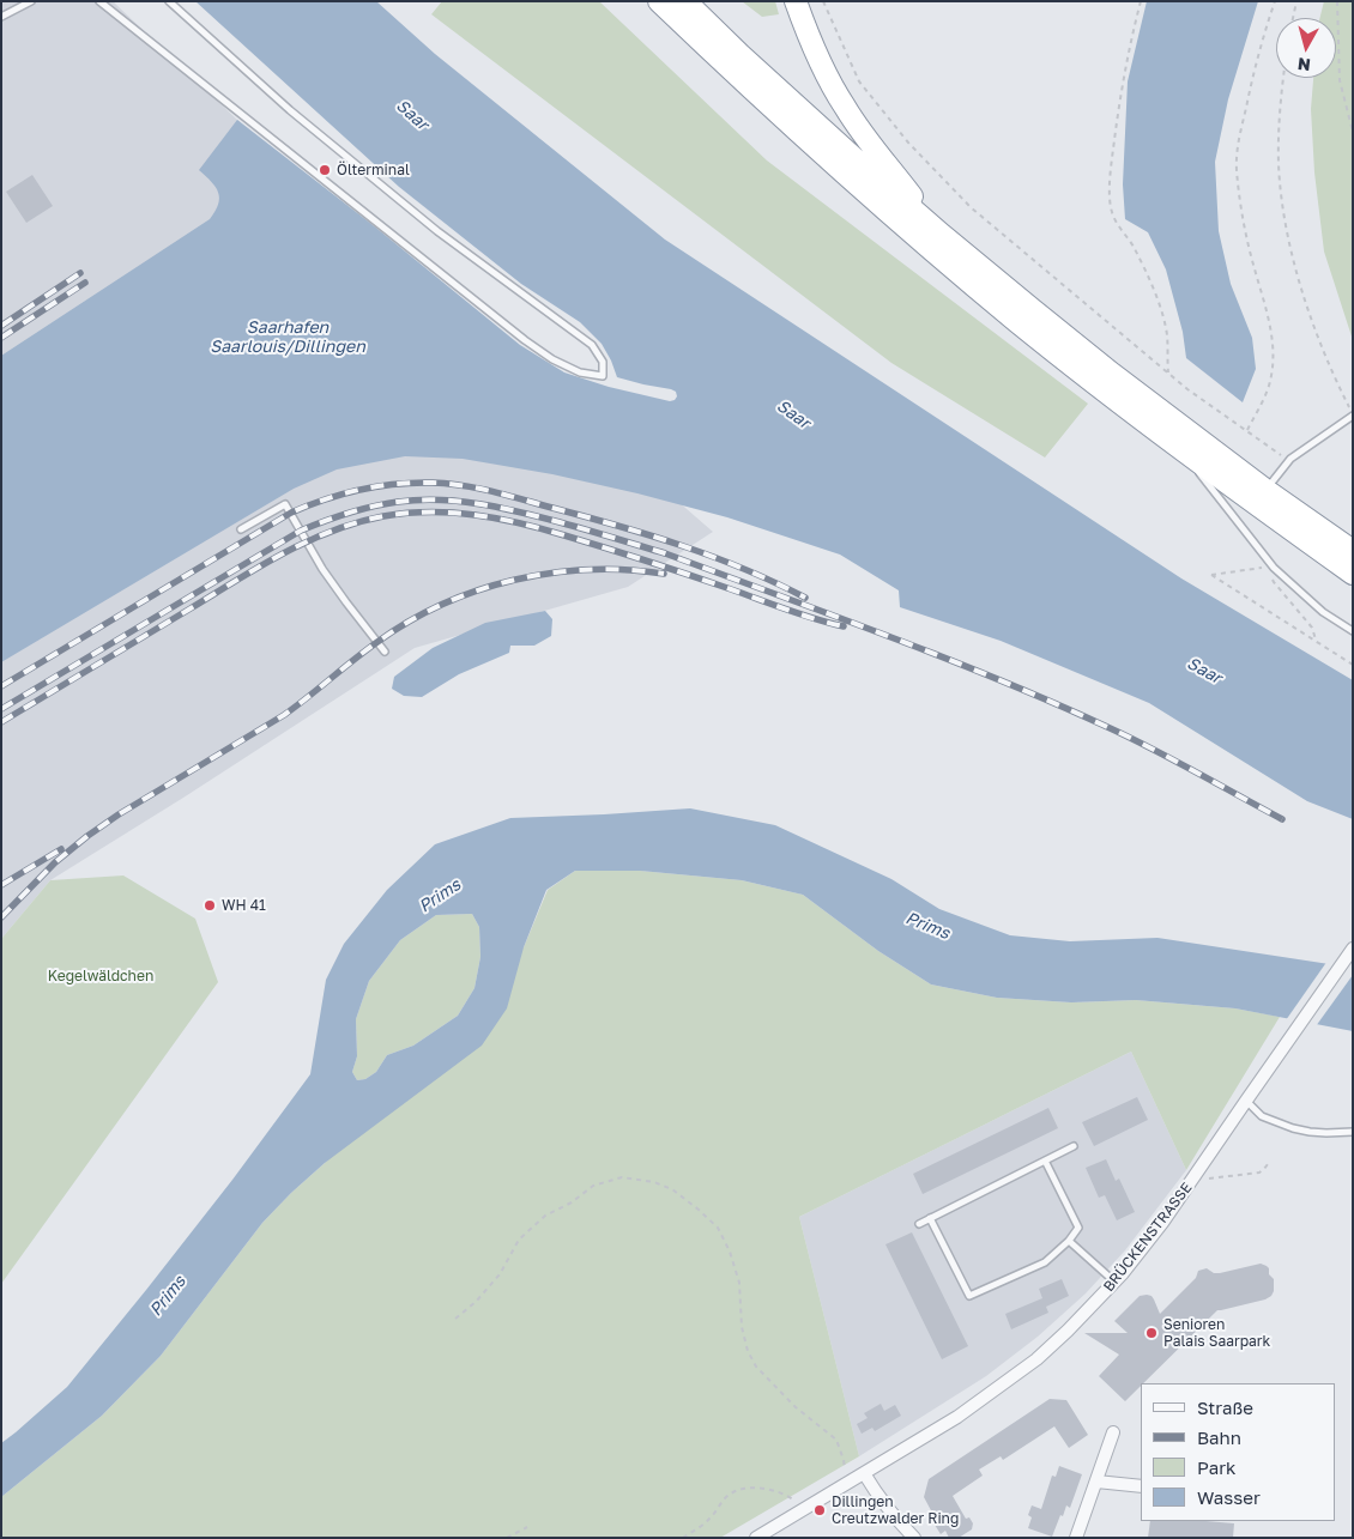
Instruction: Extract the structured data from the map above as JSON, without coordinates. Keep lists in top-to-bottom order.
{
  "streets": {
    "street": ["BRÜCKENSTRASSE"]
  },
  "water": ["Saar", "Saarhafen Saarlouis/Dillingen", "Prims"],
  "parks": ["Kegelwäldchen"],
  "places": [
    "Ölterminal",
    "WH 41",
    "Senioren Palais Saarpark",
    "Dillingen Creutzwalder Ring"
  ],
  "legend": [
    "Straße",
    "Bahn",
    "Park",
    "Wasser"
  ],
  "north": "bottom"
}
